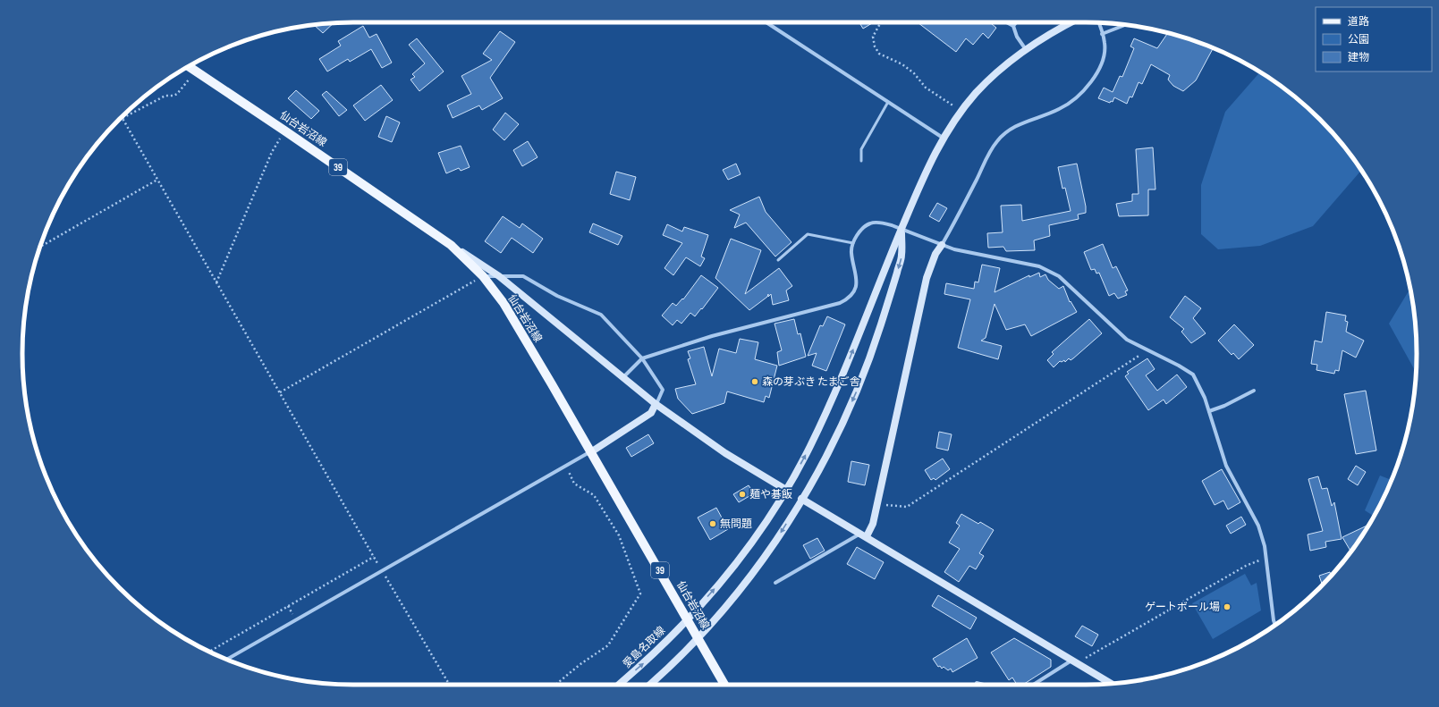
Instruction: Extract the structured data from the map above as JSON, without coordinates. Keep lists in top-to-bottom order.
{
  "streets": {
    "main road": ["仙台岩沼線", "39"],
    "street": ["愛島名取線"]
  },
  "crossings": [
    ["仙台岩沼線", "愛島名取線"]
  ],
  "places": [
    "森の芽ぶき たまご舎",
    "麺や碁飯",
    "無問題",
    "ゲートボール場"
  ],
  "legend": ["道路", "公園", "建物"]
}
